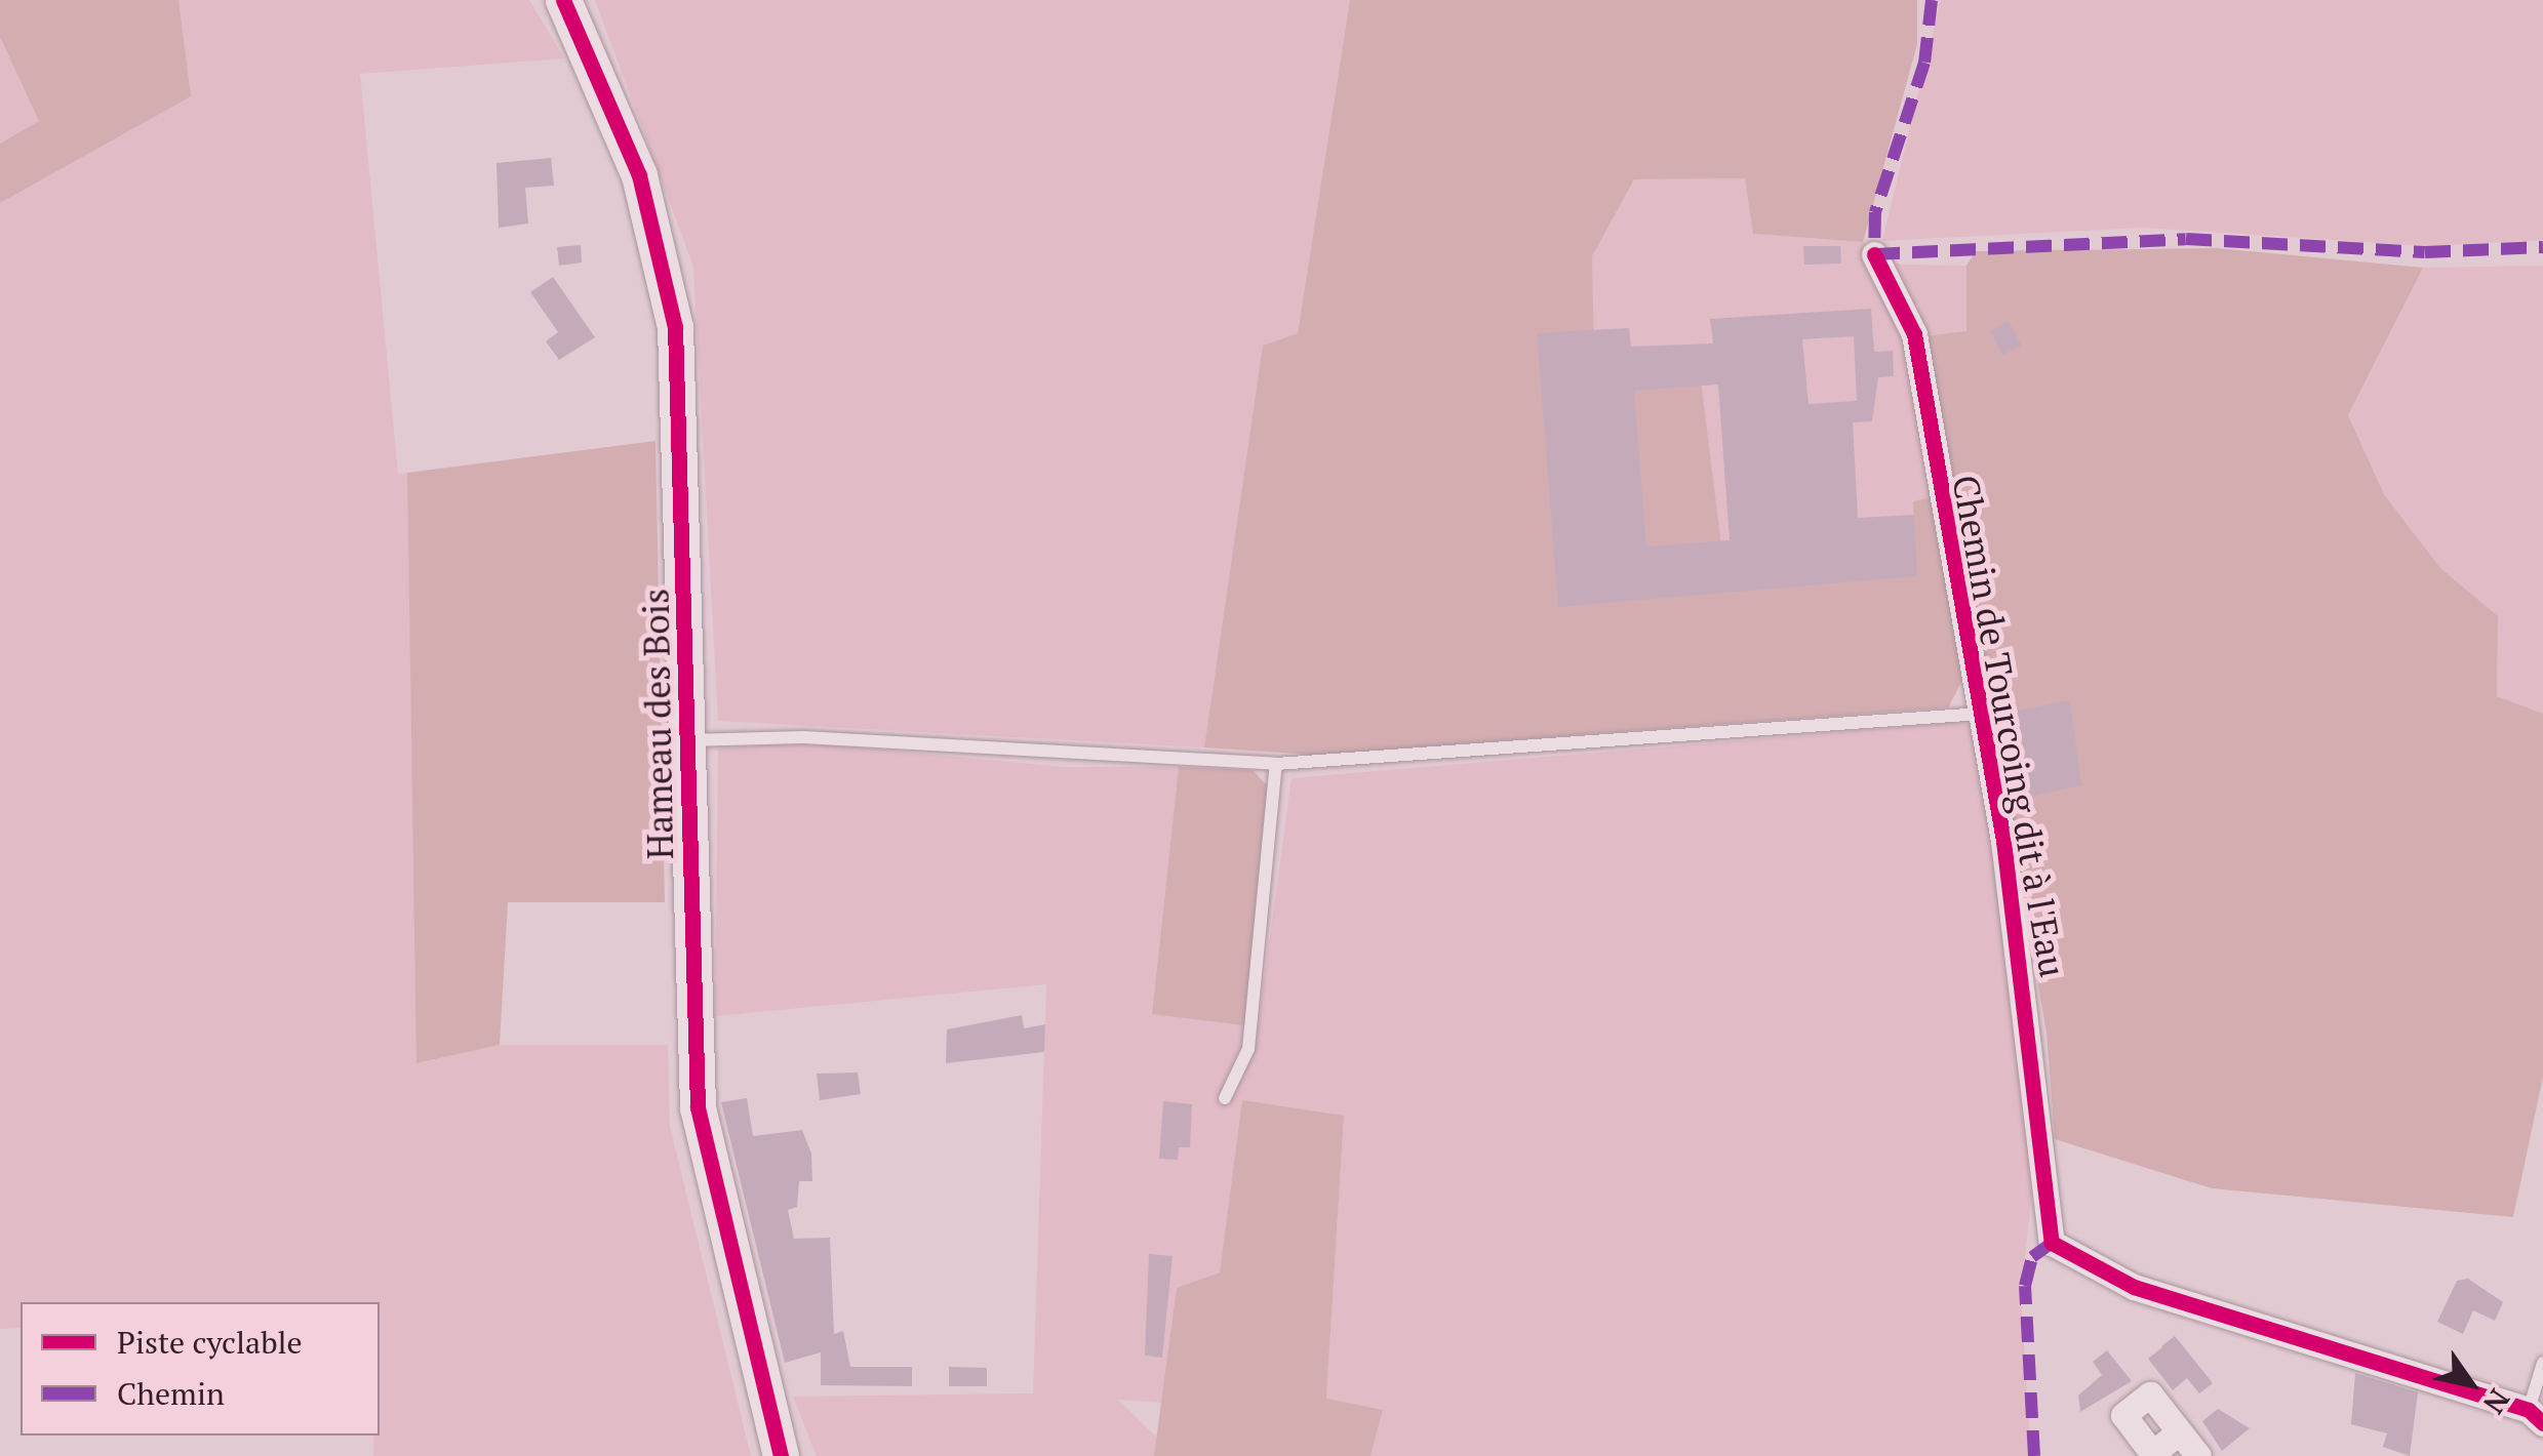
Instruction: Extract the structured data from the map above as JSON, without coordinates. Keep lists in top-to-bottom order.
{
  "streets": {
    "street": ["Hameau des Bois", "Chemin de Tourcoing dit à l'Eau"]
  },
  "legend": ["Piste cyclable", "Chemin"],
  "north": "bottom right"
}
